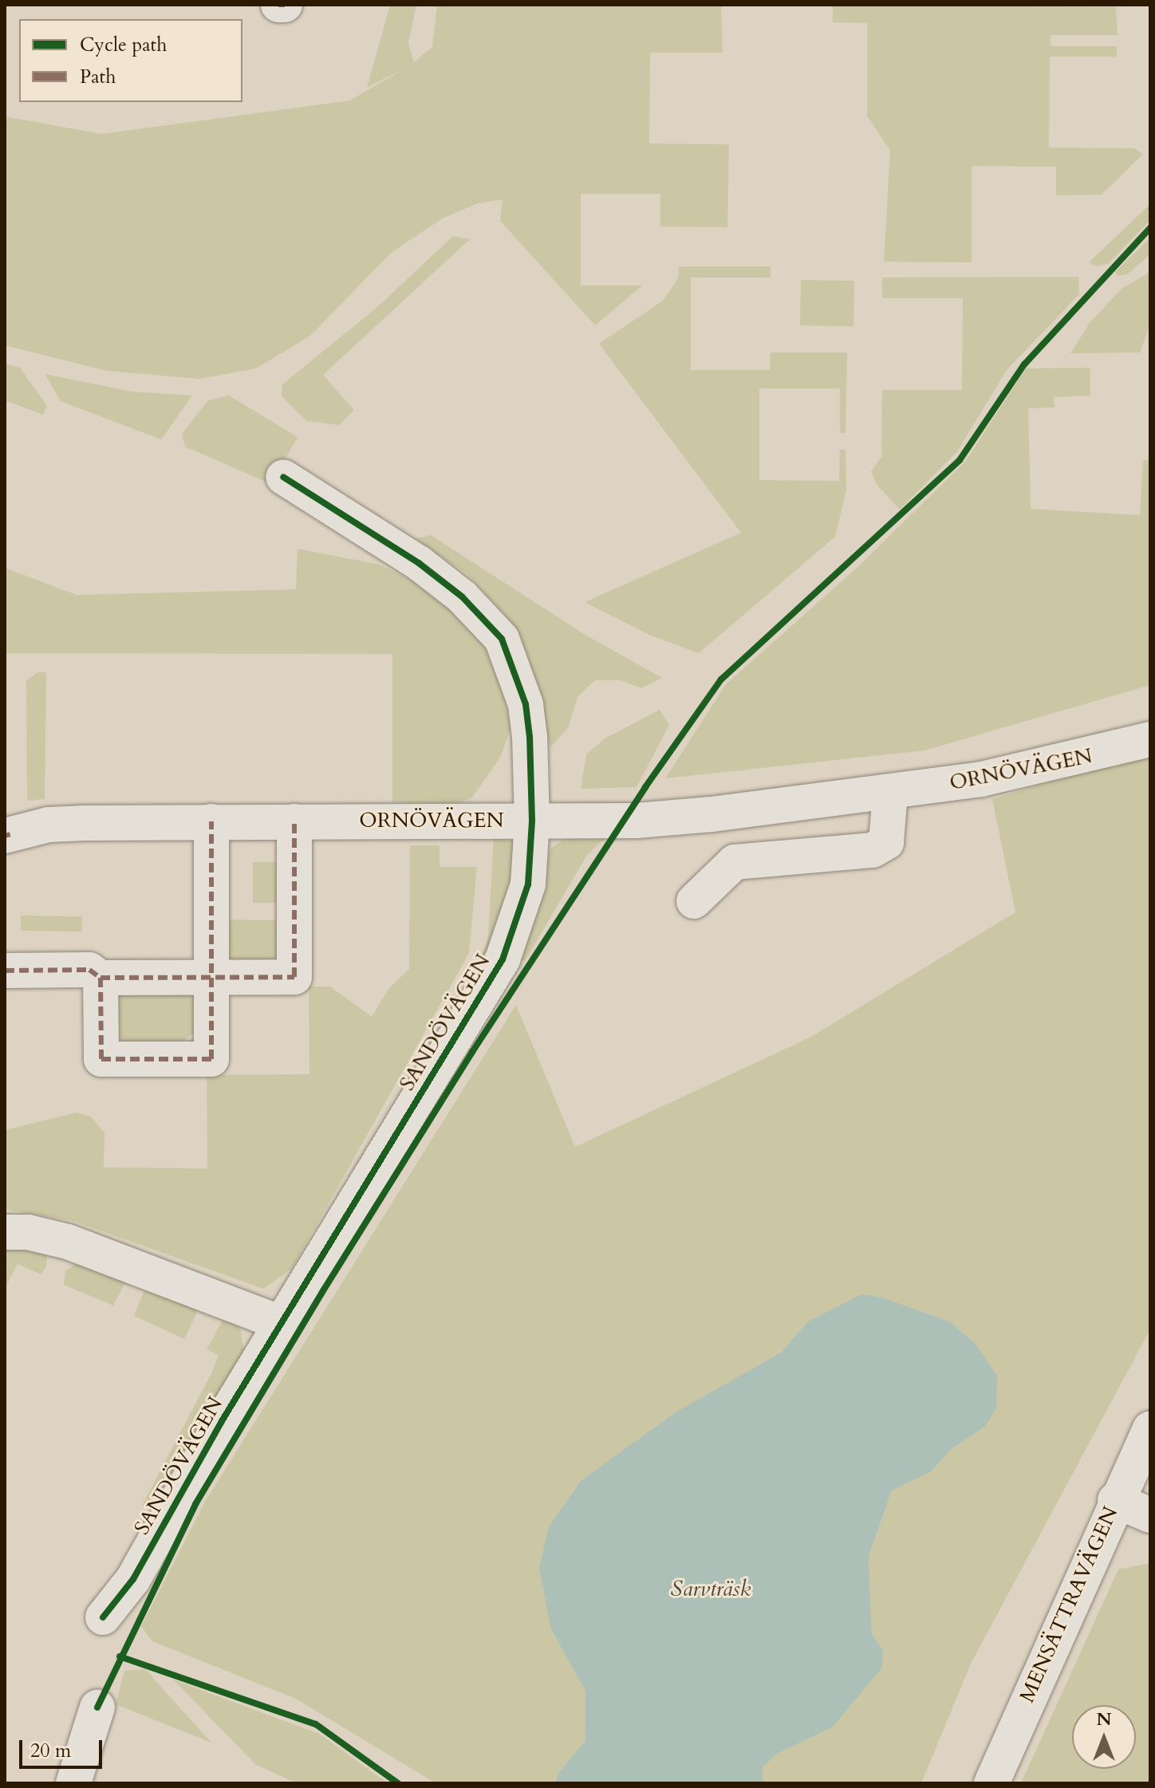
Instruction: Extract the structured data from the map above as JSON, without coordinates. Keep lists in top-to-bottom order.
{
  "streets": {
    "street": ["ORNÖVÄGEN", "SANDÖVÄGEN", "MENSÄTTRAVÄGEN"]
  },
  "crossings": [
    ["ORNÖVÄGEN", "SANDÖVÄGEN"]
  ],
  "water": ["Sarvträsk"],
  "legend": ["Cycle path", "Path"],
  "scale_bar": "20 m",
  "north": "top"
}
